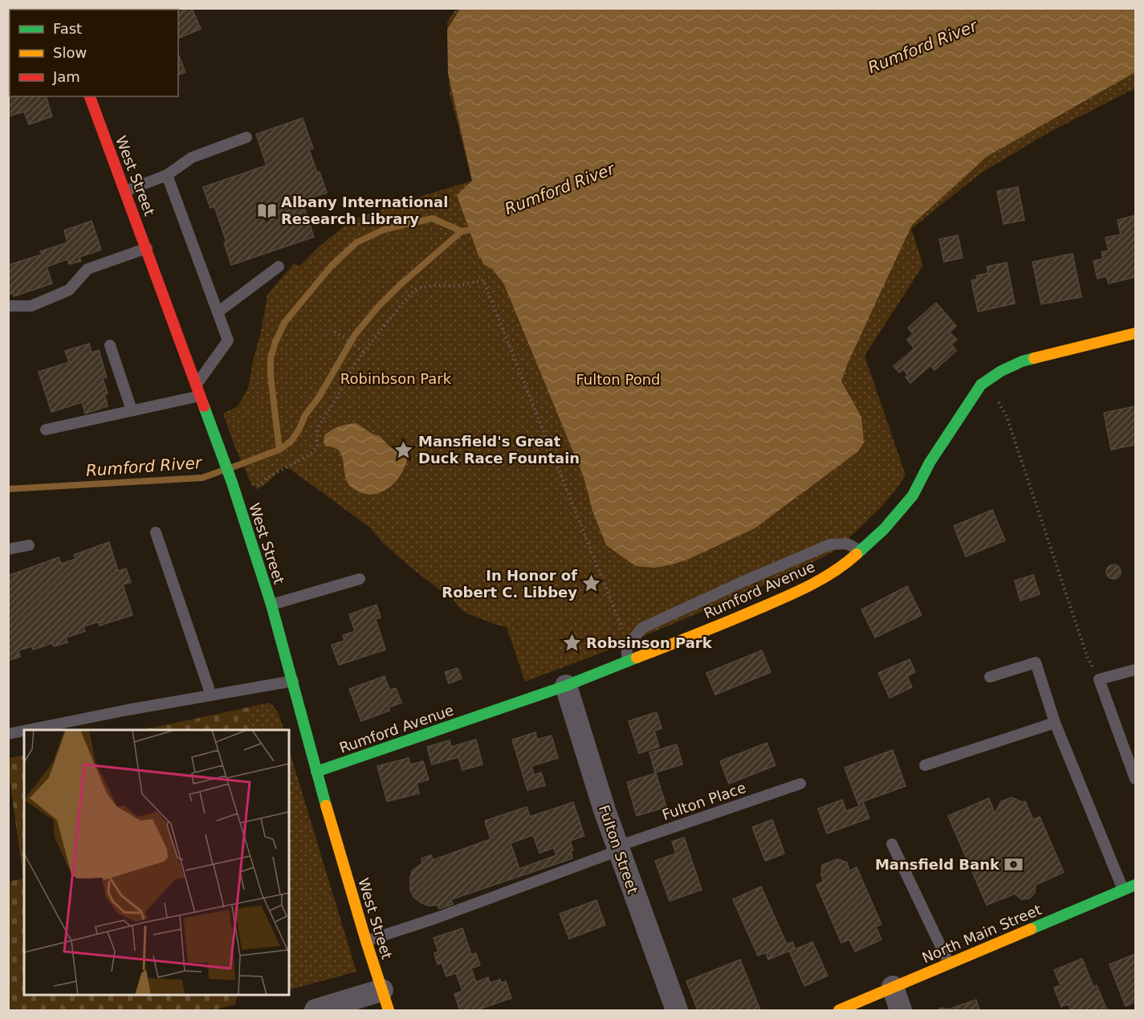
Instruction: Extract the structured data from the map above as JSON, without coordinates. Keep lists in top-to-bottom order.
{
  "streets": {
    "main road": ["West Street", "Rumford Avenue", "North Main Street"],
    "street": ["Fulton Street"],
    "lane": ["Fulton Place"]
  },
  "crossings": [
    ["West Street", "Rumford Avenue"],
    ["West Street", "Fulton Place"],
    ["Rumford Avenue", "Fulton Street"],
    ["Fulton Place", "Fulton Street"]
  ],
  "water": ["Rumford River"],
  "parks": ["Robinbson Park", "Fulton Pond"],
  "places": {
    "library": ["Albany International Research Library"],
    "place": ["Mansfield's Great Duck Race Fountain", "In Honor of Robert C. Libbey", "Robsinson Park"],
    "bank": ["Mansfield Bank"]
  },
  "legend": ["Fast", "Slow", "Jam"]
}
